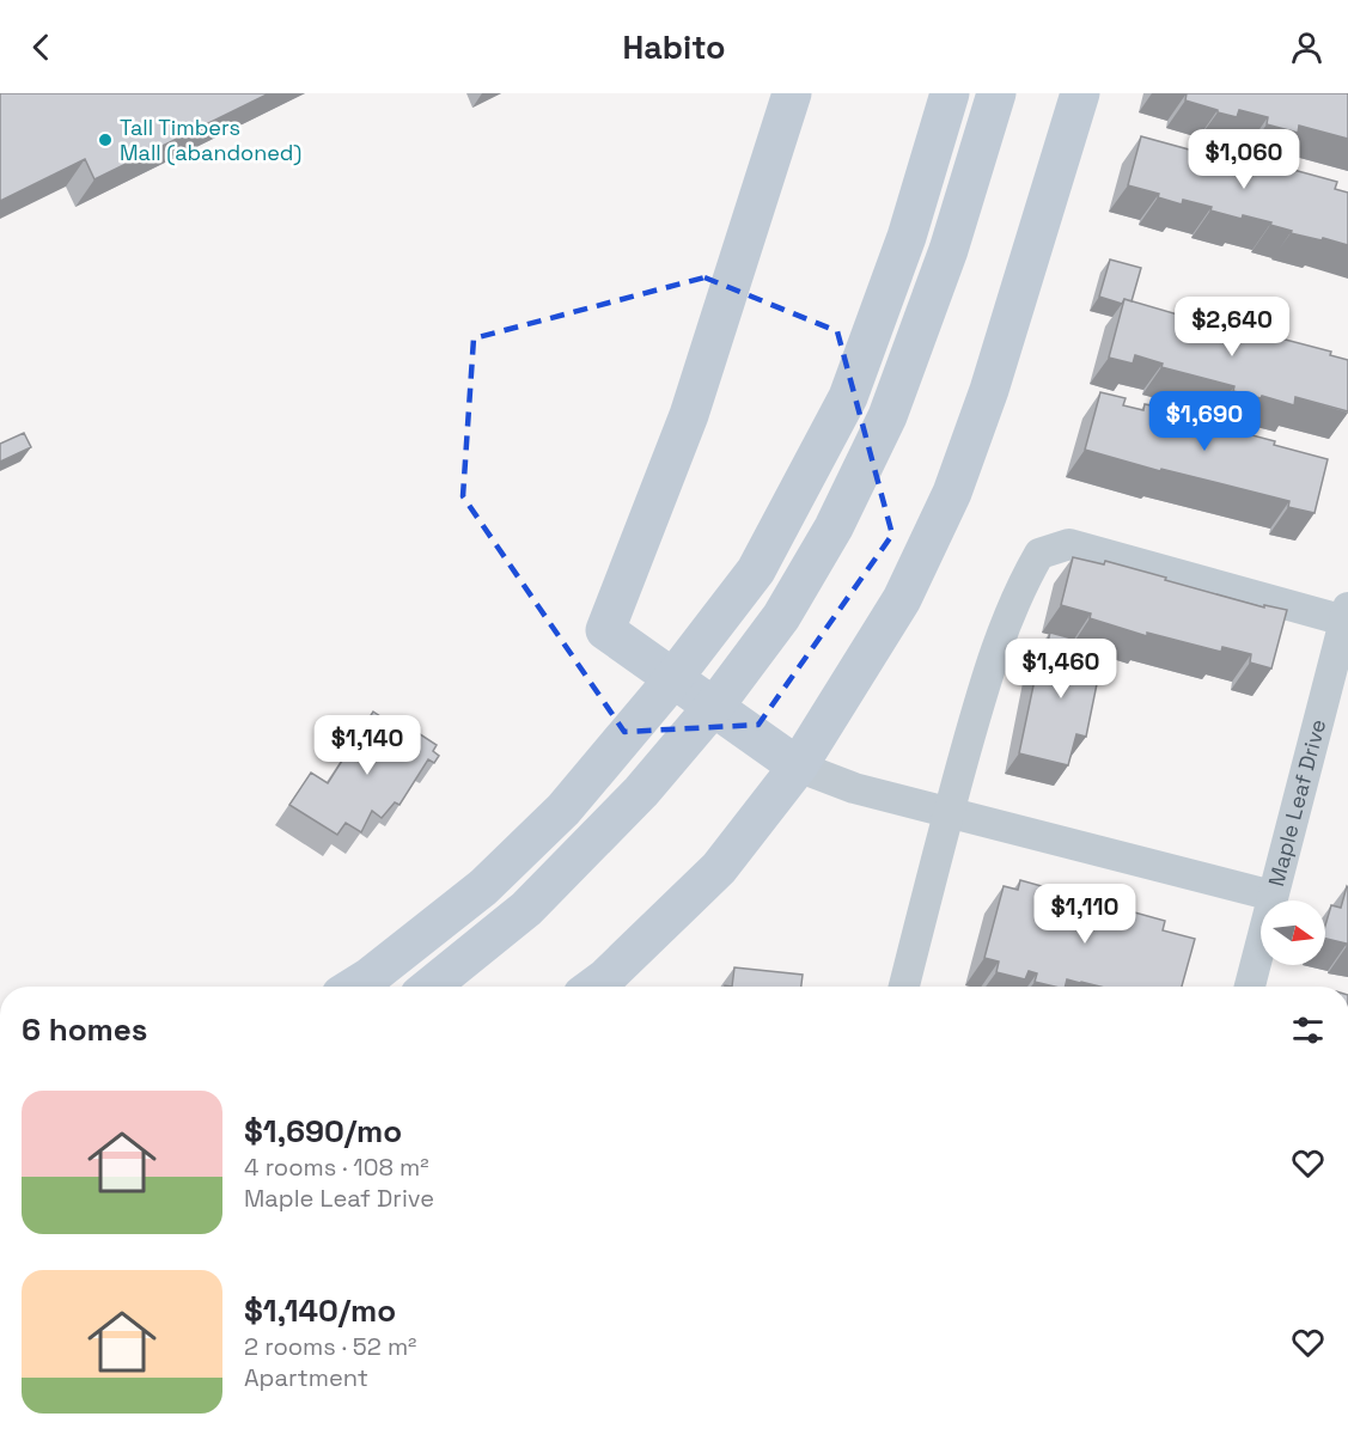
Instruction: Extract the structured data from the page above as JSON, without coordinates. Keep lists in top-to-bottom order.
{
  "streets": {
    "street": ["Maple Leaf Drive"]
  },
  "places": ["Tall Timbers Mall (abandoned)"],
  "north": "right",
  "page": {
    "header": "Habito",
    "price": [
      "$1,060",
      "$2,640",
      "$1,690",
      "$1,460",
      "$1,140",
      "$1,110"
    ],
    "heading": "6 homes",
    "list": [
      {
        "name": "$1,690/mo",
        "note": "4 rooms · 108 m² · Maple Leaf Drive"
      },
      {
        "name": "$1,140/mo",
        "note": "2 rooms · 52 m² · Apartment"
      }
    ]
  }
}
